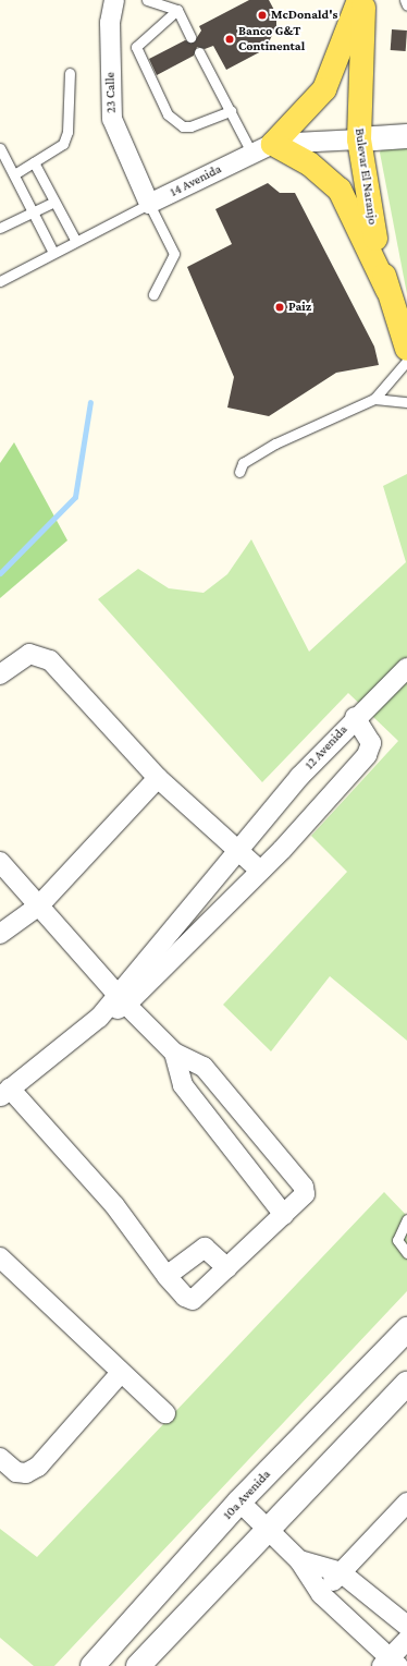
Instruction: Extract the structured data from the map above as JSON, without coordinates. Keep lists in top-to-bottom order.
{
  "streets": {
    "main road": ["Bulevar El Naranjo"],
    "street": [
      "23 Calle",
      "14 Avenida",
      "12 Avenida",
      "10a Avenida"
    ]
  },
  "crossings": [
    ["23 Calle", "14 Avenida"],
    ["Bulevar El Naranjo", "14 Avenida"]
  ],
  "places": ["McDonald's", "Banco G&T Continental", "Paiz"]
}
